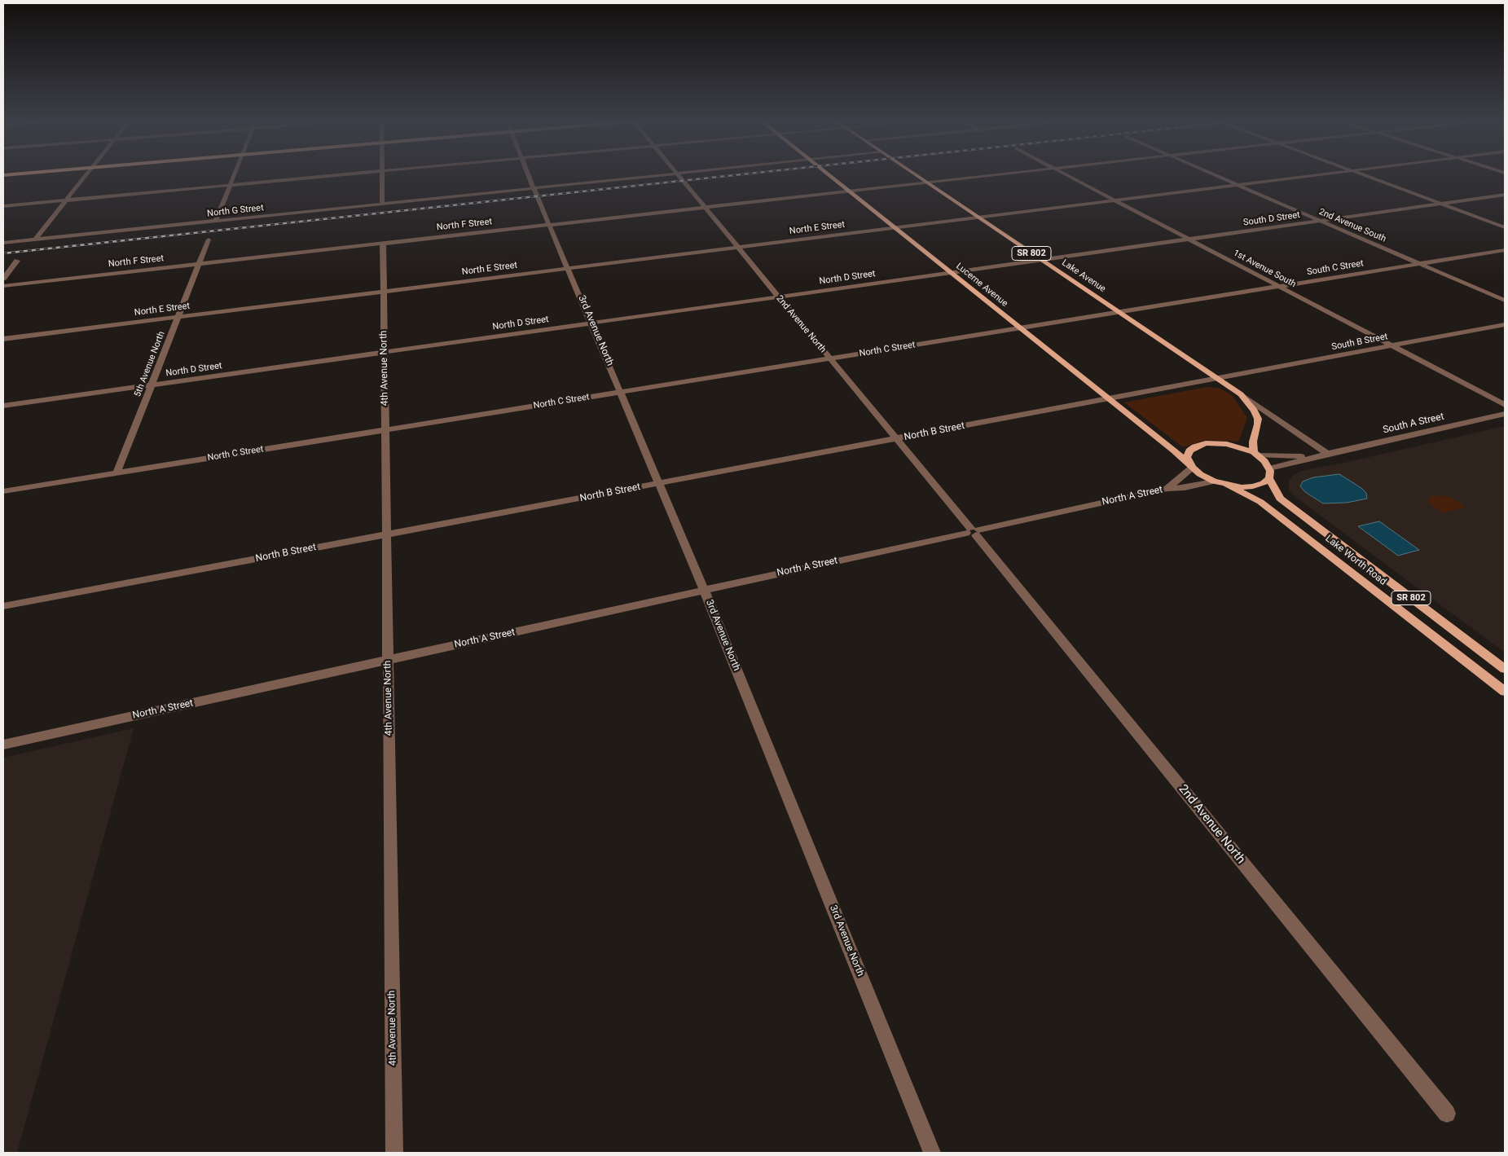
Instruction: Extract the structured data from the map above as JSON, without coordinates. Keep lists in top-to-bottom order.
{
  "streets": {
    "main road": [
      "SR 802",
      "Lake Avenue",
      "Lucerne Avenue",
      "Lake Worth Road"
    ],
    "street": [
      "North G Street",
      "South D Street",
      "North F Street",
      "2nd Avenue South",
      "North E Street",
      "South C Street",
      "1st Avenue South",
      "North D Street",
      "2nd Avenue North",
      "3rd Avenue North",
      "South B Street",
      "North C Street",
      "5th Avenue North",
      "4th Avenue North",
      "South A Street",
      "North B Street",
      "North A Street"
    ]
  },
  "crossings": [
    ["North G Street", "3rd Avenue North"],
    ["South D Street", "2nd Avenue South"],
    ["South D Street", "1st Avenue South"],
    ["South D Street", "Lake Avenue"],
    ["South D Street", "North D Street"],
    ["North F Street", "Lake Avenue"],
    ["North F Street", "Lucerne Avenue"],
    ["North F Street", "2nd Avenue North"],
    ["North F Street", "3rd Avenue North"],
    ["North F Street", "5th Avenue North"],
    ["North F Street", "4th Avenue North"],
    ["2nd Avenue South", "North E Street"],
    ["2nd Avenue South", "South C Street"],
    ["North E Street", "1st Avenue South"],
    ["North E Street", "Lake Avenue"],
    ["North E Street", "Lucerne Avenue"],
    ["North E Street", "2nd Avenue North"],
    ["North E Street", "3rd Avenue North"],
    ["North E Street", "5th Avenue North"],
    ["North E Street", "4th Avenue North"],
    ["SR 802", "Lake Avenue"],
    ["SR 802", "Lucerne Avenue"],
    ["SR 802", "North A Street"],
    ["SR 802", "Lake Worth Road"],
    ["South C Street", "1st Avenue South"],
    ["South C Street", "Lake Avenue"],
    ["South C Street", "North C Street"],
    ["1st Avenue South", "South B Street"],
    ["Lake Avenue", "North D Street"],
    ["Lake Avenue", "South B Street"],
    ["Lake Avenue", "North C Street"],
    ["Lake Avenue", "South A Street"],
    ["Lake Avenue", "North B Street"],
    ["North D Street", "Lucerne Avenue"],
    ["North D Street", "2nd Avenue North"],
    ["North D Street", "3rd Avenue North"],
    ["North D Street", "5th Avenue North"],
    ["North D Street", "4th Avenue North"],
    ["Lucerne Avenue", "North C Street"],
    ["Lucerne Avenue", "North B Street"],
    ["Lucerne Avenue", "North A Street"],
    ["2nd Avenue North", "North C Street"],
    ["2nd Avenue North", "North B Street"],
    ["2nd Avenue North", "North A Street"],
    ["3rd Avenue North", "North C Street"],
    ["3rd Avenue North", "North B Street"],
    ["3rd Avenue North", "North A Street"],
    ["South B Street", "North B Street"],
    ["North C Street", "5th Avenue North"],
    ["North C Street", "4th Avenue North"],
    ["4th Avenue North", "North B Street"],
    ["4th Avenue North", "North A Street"]
  ]
}
